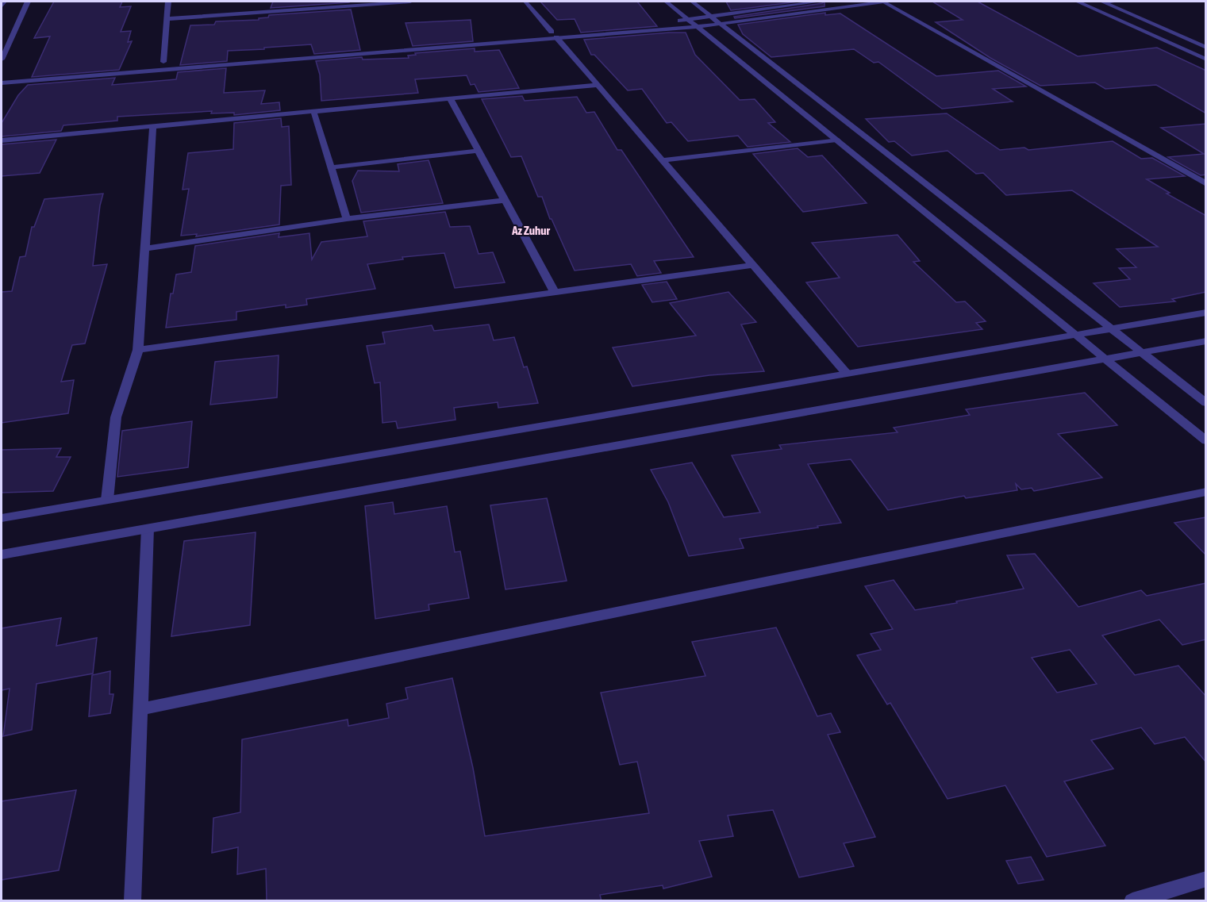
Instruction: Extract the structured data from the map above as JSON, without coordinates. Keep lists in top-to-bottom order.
{
  "districts": ["Az Zuhur"]
}
